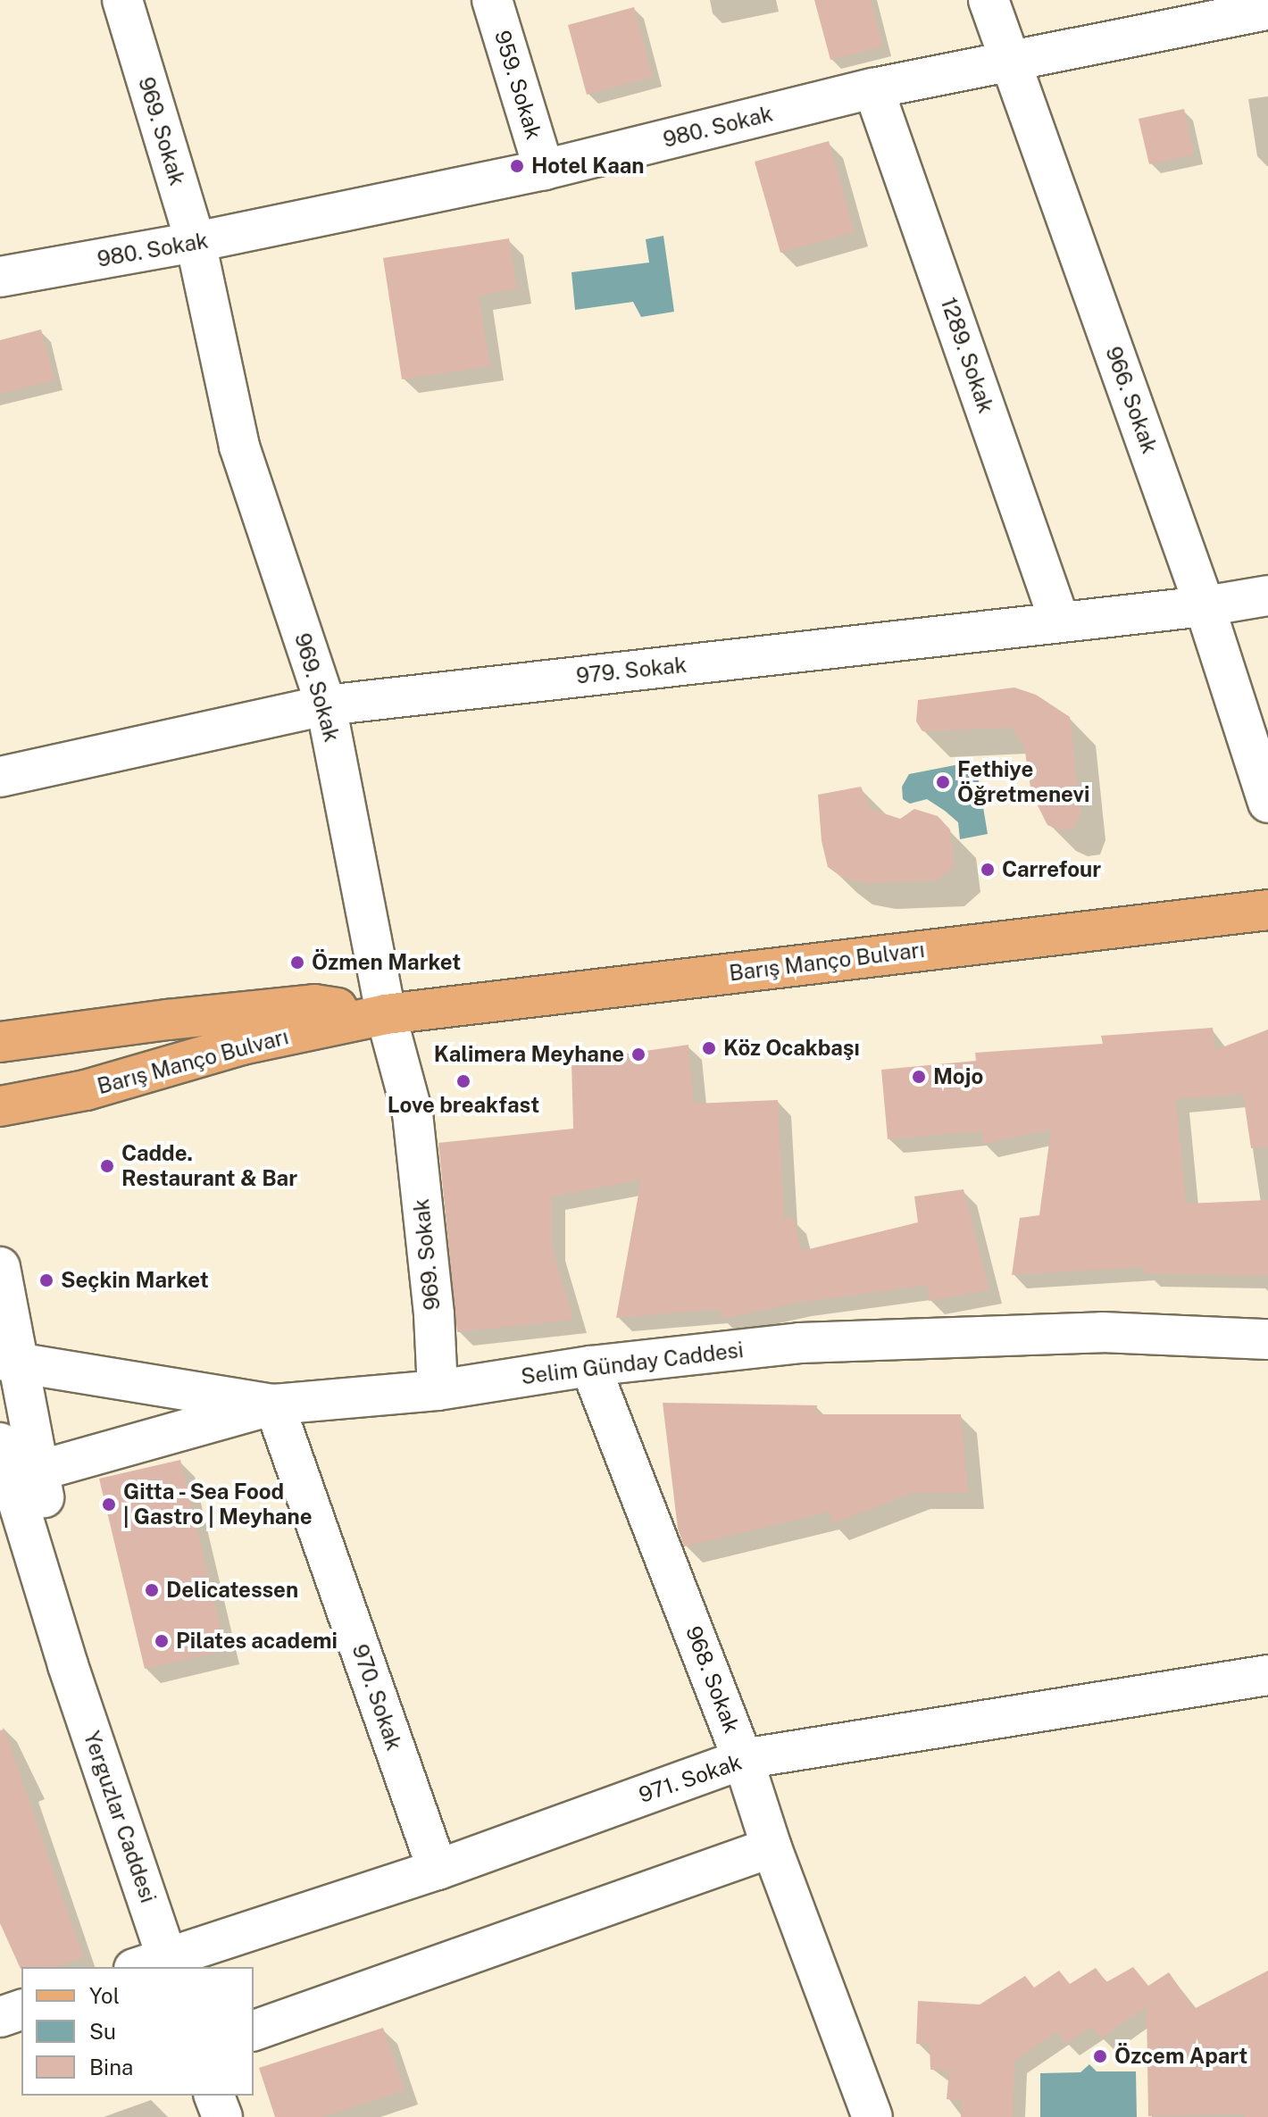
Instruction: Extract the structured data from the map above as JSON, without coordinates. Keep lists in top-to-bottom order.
{
  "streets": {
    "main road": ["Barış Manço Bulvarı"],
    "street": [
      "959. Sokak",
      "980. Sokak",
      "969. Sokak",
      "1289. Sokak",
      "966. Sokak",
      "979. Sokak",
      "Selim Günday Caddesi",
      "968. Sokak",
      "970. Sokak",
      "971. Sokak",
      "Yerguzlar Caddesi"
    ]
  },
  "crossings": [
    ["959. Sokak", "980. Sokak"],
    ["980. Sokak", "969. Sokak"],
    ["980. Sokak", "1289. Sokak"],
    ["980. Sokak", "966. Sokak"],
    ["969. Sokak", "979. Sokak"],
    ["969. Sokak", "Barış Manço Bulvarı"],
    ["969. Sokak", "Selim Günday Caddesi"],
    ["1289. Sokak", "979. Sokak"],
    ["966. Sokak", "979. Sokak"],
    ["Selim Günday Caddesi", "968. Sokak"],
    ["Selim Günday Caddesi", "970. Sokak"],
    ["Selim Günday Caddesi", "Yerguzlar Caddesi"],
    ["968. Sokak", "971. Sokak"],
    ["970. Sokak", "971. Sokak"],
    ["971. Sokak", "Yerguzlar Caddesi"]
  ],
  "places": [
    "Hotel Kaan",
    "Fethiye Öğretmenevi",
    "Carrefour",
    "Özmen Market",
    "Köz Ocakbaşı",
    "Kalimera Meyhane",
    "Mojo",
    "Love breakfast",
    "Cadde. Restaurant & Bar",
    "Seçkin Market",
    "Gitta - Sea Food | Gastro | Meyhane",
    "Delicatessen",
    "Pilates academi",
    "Özcem Apart"
  ],
  "legend": ["Yol", "Su", "Bina"]
}
